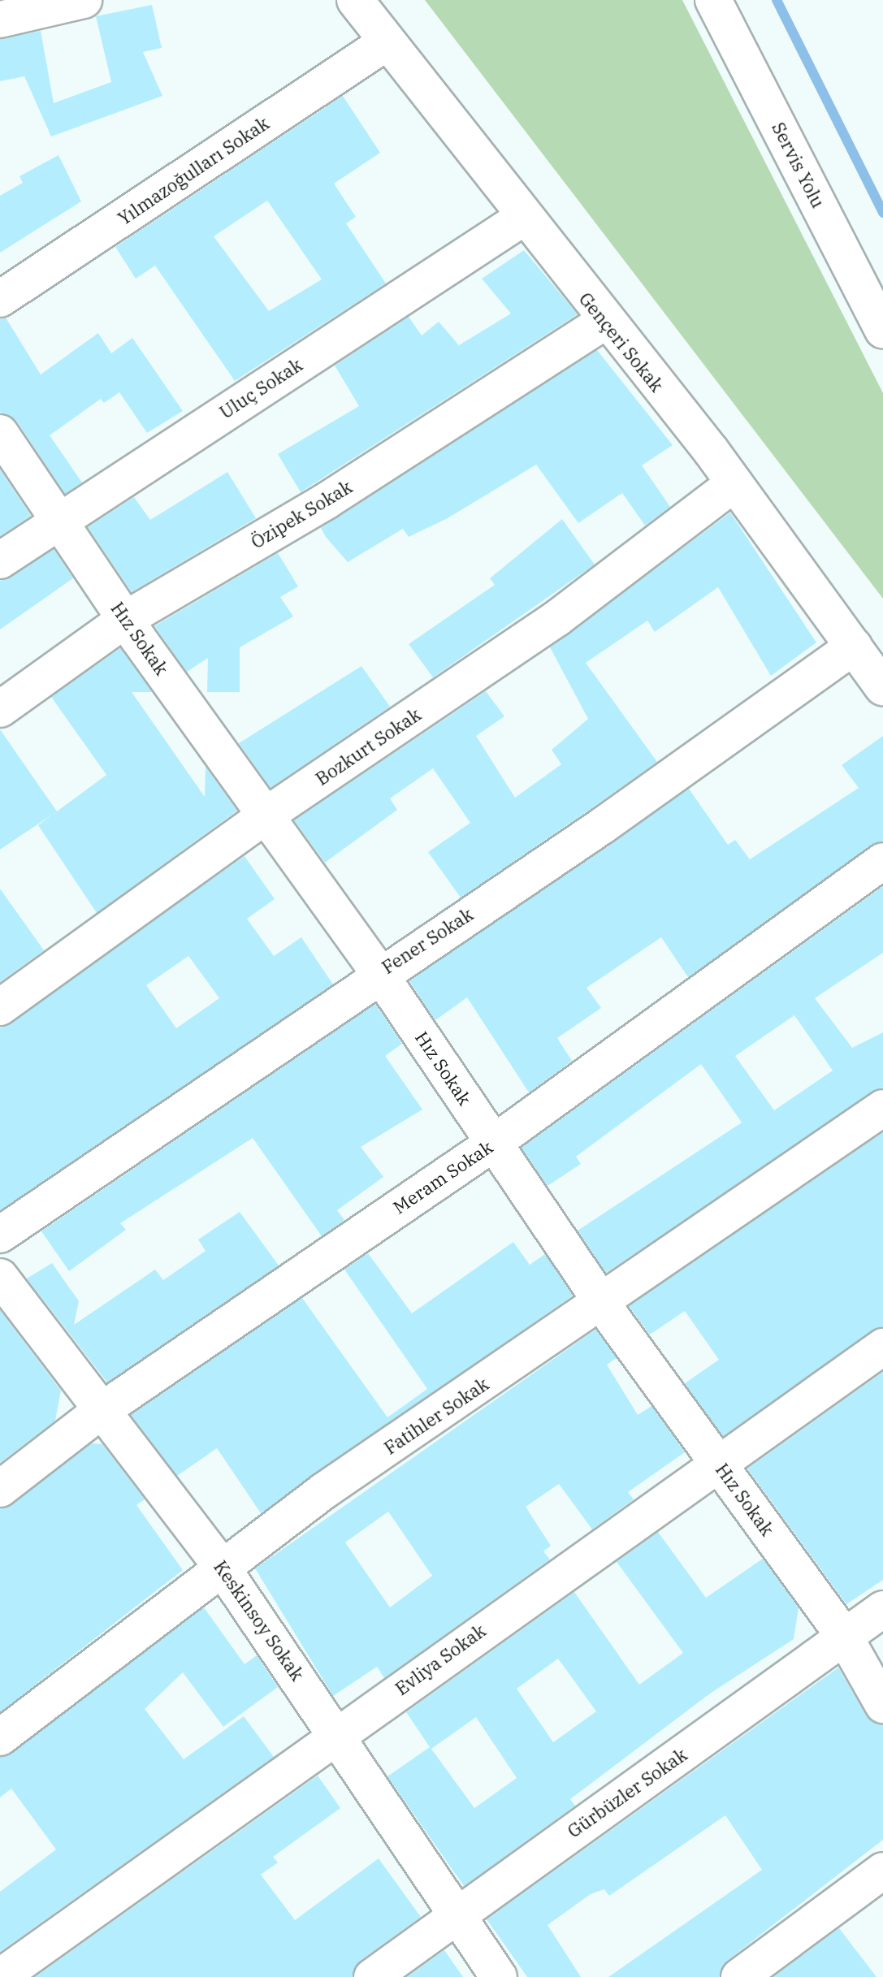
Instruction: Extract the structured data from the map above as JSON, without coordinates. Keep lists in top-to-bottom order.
{
  "streets": {
    "street": [
      "Servis Yolu",
      "Yılmazoğulları Sokak",
      "Gençeri Sokak",
      "Uluç Sokak",
      "Özipek Sokak",
      "Hız Sokak",
      "Bozkurt Sokak",
      "Fener Sokak",
      "Meram Sokak",
      "Fatihler Sokak",
      "Keskinsoy Sokak",
      "Evliya Sokak",
      "Gürbüzler Sokak"
    ]
  },
  "crossings": [
    ["Yılmazoğulları Sokak", "Gençeri Sokak"],
    ["Gençeri Sokak", "Uluç Sokak"],
    ["Gençeri Sokak", "Özipek Sokak"],
    ["Gençeri Sokak", "Bozkurt Sokak"],
    ["Gençeri Sokak", "Fener Sokak"],
    ["Uluç Sokak", "Hız Sokak"],
    ["Özipek Sokak", "Hız Sokak"],
    ["Hız Sokak", "Bozkurt Sokak"],
    ["Hız Sokak", "Fener Sokak"],
    ["Hız Sokak", "Meram Sokak"],
    ["Hız Sokak", "Fatihler Sokak"],
    ["Hız Sokak", "Evliya Sokak"],
    ["Hız Sokak", "Gürbüzler Sokak"],
    ["Meram Sokak", "Keskinsoy Sokak"],
    ["Fatihler Sokak", "Keskinsoy Sokak"],
    ["Keskinsoy Sokak", "Evliya Sokak"],
    ["Keskinsoy Sokak", "Gürbüzler Sokak"]
  ]
}
